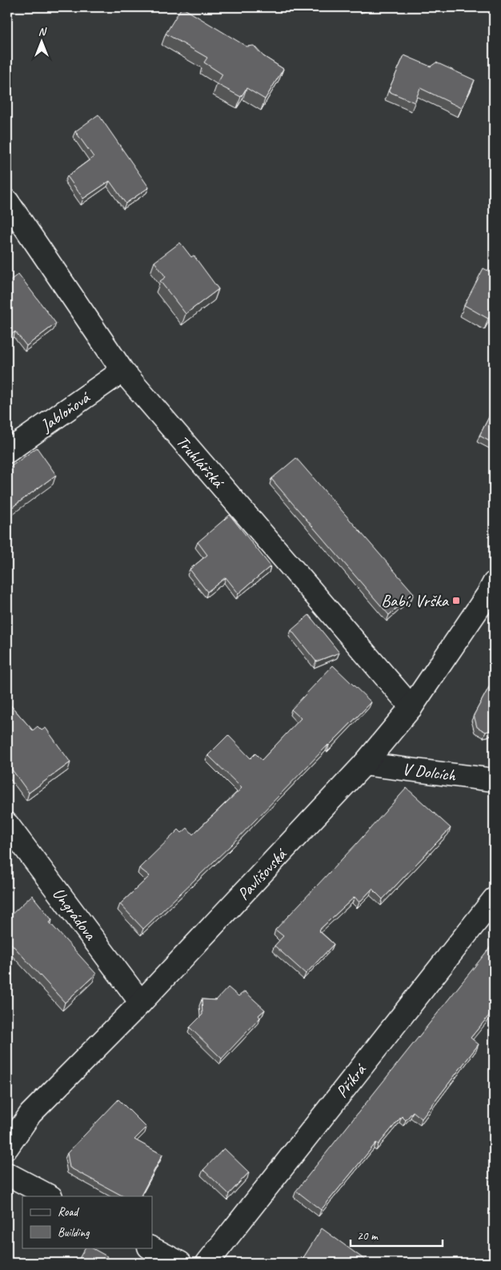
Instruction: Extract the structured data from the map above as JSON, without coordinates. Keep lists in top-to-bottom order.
{
  "streets": {
    "street": [
      "Jabloňová",
      "Truhlářská",
      "V Dolcích",
      "Pavlišovská",
      "Ungrádova",
      "Příkrá"
    ]
  },
  "crossings": [
    ["Jabloňová", "Truhlářská"],
    ["Truhlářská", "Pavlišovská"],
    ["V Dolcích", "Pavlišovská"],
    ["Pavlišovská", "Ungrádova"]
  ],
  "places": {
    "transit": ["Babí, Vrška"]
  },
  "legend": ["Road", "Building"],
  "scale_bar": "20 m",
  "north": "top"
}
